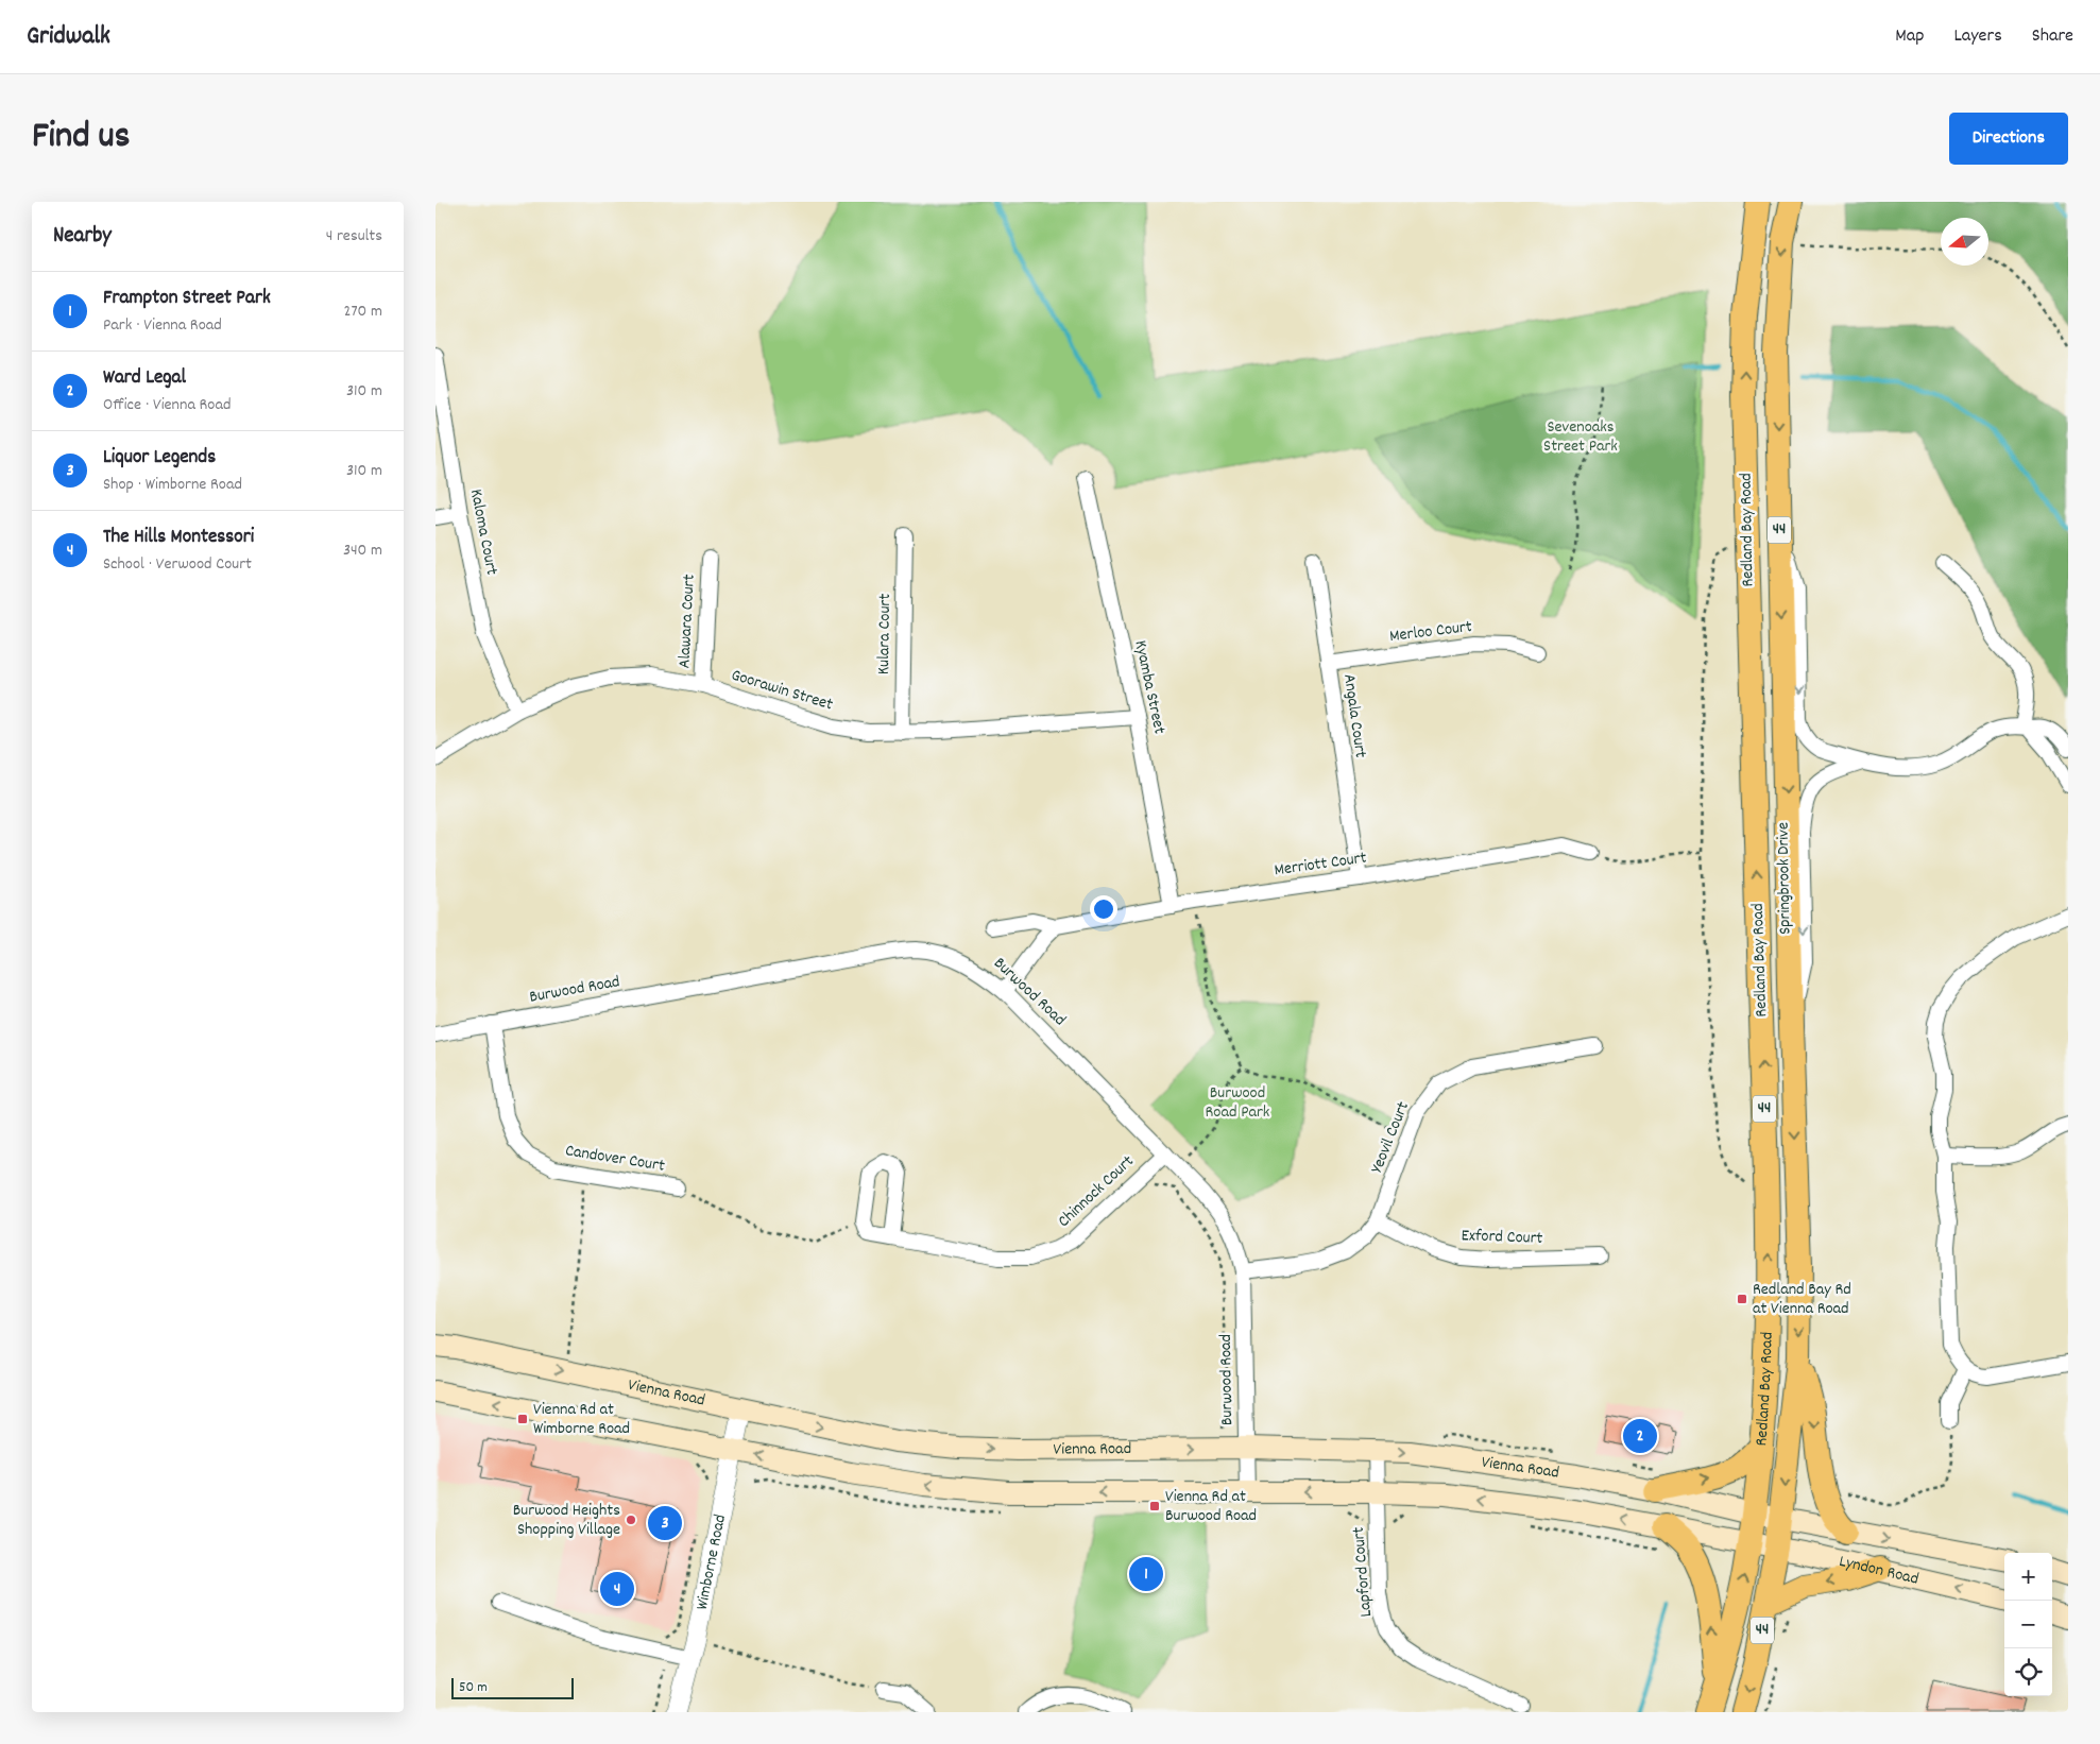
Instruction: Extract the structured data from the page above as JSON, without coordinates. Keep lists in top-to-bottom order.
{
  "streets": {
    "main road": [
      "Redland Bay Road",
      "44",
      "Vienna Road",
      "Lyndon Road"
    ],
    "street": [
      "Kaloma Court",
      "Alawara Court",
      "Merloo Court",
      "Kulara Court",
      "Kyamba Street",
      "Goorawin Street",
      "Angala Court",
      "Merriott Court",
      "Springbrook Drive",
      "Burwood Road",
      "Yeovil Court",
      "Candover Court",
      "Chinnock Court",
      "Exford Court",
      "Wimborne Road",
      "Lapford Court"
    ]
  },
  "crossings": [
    ["Redland Bay Road", "Springbrook Drive"],
    ["Redland Bay Road", "Vienna Road"],
    ["Redland Bay Road", "Lyndon Road"],
    ["Kaloma Court", "Goorawin Street"],
    ["Alawara Court", "Goorawin Street"],
    ["Merloo Court", "Angala Court"],
    ["Kulara Court", "Goorawin Street"],
    ["Kyamba Street", "Goorawin Street"],
    ["Kyamba Street", "Merriott Court"],
    ["Angala Court", "Merriott Court"],
    ["Burwood Road", "Yeovil Court"],
    ["Burwood Road", "Candover Court"],
    ["Burwood Road", "Chinnock Court"],
    ["Burwood Road", "Vienna Road"],
    ["Yeovil Court", "Exford Court"],
    ["Vienna Road", "Wimborne Road"],
    ["Vienna Road", "Lyndon Road"],
    ["Vienna Road", "Lapford Court"]
  ],
  "one_way": ["Springbrook Drive"],
  "parks": ["Sevenoaks Street Park", "Burwood Road Park"],
  "places": {
    "transit": ["Redland Bay Rd at Vienna Road", "Vienna Rd at Wimborne Road", "Vienna Rd at Burwood Road"],
    "other": ["Burwood Heights Shopping Village"]
  },
  "scale_bar": "50 m",
  "north": "left",
  "page": {
    "header": "Gridwalk",
    "nav": ["Map", "Layers", "Share"],
    "title": "Find us",
    "buttons": "Directions",
    "heading": ["Nearby", "4 results"],
    "list": [
      {
        "mark": "1",
        "name": "Frampton Street Park",
        "note": "Park · Vienna Road",
        "value": "270 m"
      },
      {
        "mark": "2",
        "name": "Ward Legal",
        "note": "Office · Vienna Road",
        "value": "310 m"
      },
      {
        "mark": "3",
        "name": "Liquor Legends",
        "note": "Shop · Wimborne Road",
        "value": "310 m"
      },
      {
        "mark": "4",
        "name": "The Hills Montessori",
        "note": "School · Verwood Court",
        "value": "340 m"
      }
    ],
    "pins": [
      "2",
      "3",
      "1",
      "4"
    ],
    "map_buttons": ["+", "−"],
    "scale": "50 m"
  }
}
